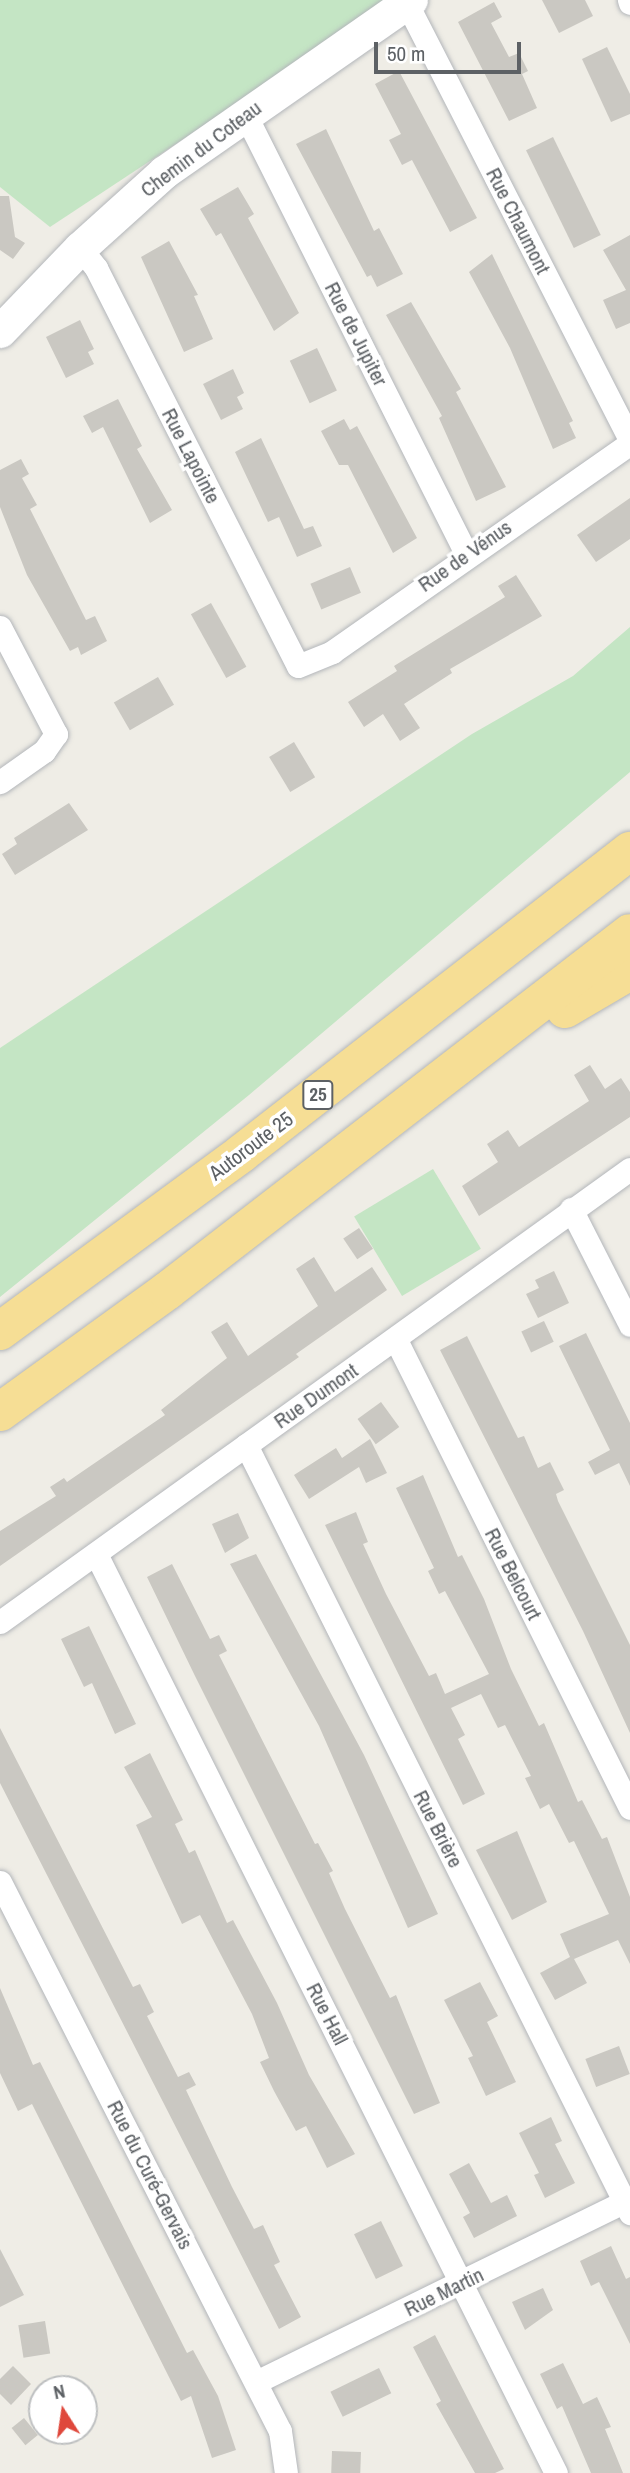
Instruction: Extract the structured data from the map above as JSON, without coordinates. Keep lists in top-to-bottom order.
{
  "streets": {
    "highway": ["25", "Autoroute 25"],
    "street": [
      "Chemin du Coteau",
      "Rue Chaumont",
      "Rue de Jupiter",
      "Rue Lapointe",
      "Rue de Vénus",
      "Rue Dumont",
      "Rue Belcourt",
      "Rue Brière",
      "Rue Hall",
      "Rue du Curé-Gervais",
      "Rue Martin"
    ]
  },
  "crossings": [
    ["Chemin du Coteau", "Rue Chaumont"],
    ["Chemin du Coteau", "Rue de Jupiter"],
    ["Chemin du Coteau", "Rue Lapointe"],
    ["Rue Chaumont", "Rue de Vénus"],
    ["Rue de Jupiter", "Rue de Vénus"],
    ["Rue Lapointe", "Rue de Vénus"],
    ["Rue Dumont", "Rue Belcourt"],
    ["Rue Dumont", "Rue Brière"],
    ["Rue Dumont", "Rue Hall"],
    ["Rue Brière", "Rue Martin"],
    ["Rue Hall", "Rue Martin"],
    ["Rue du Curé-Gervais", "Rue Martin"]
  ],
  "scale_bar": "50 m",
  "north": "top"
}
